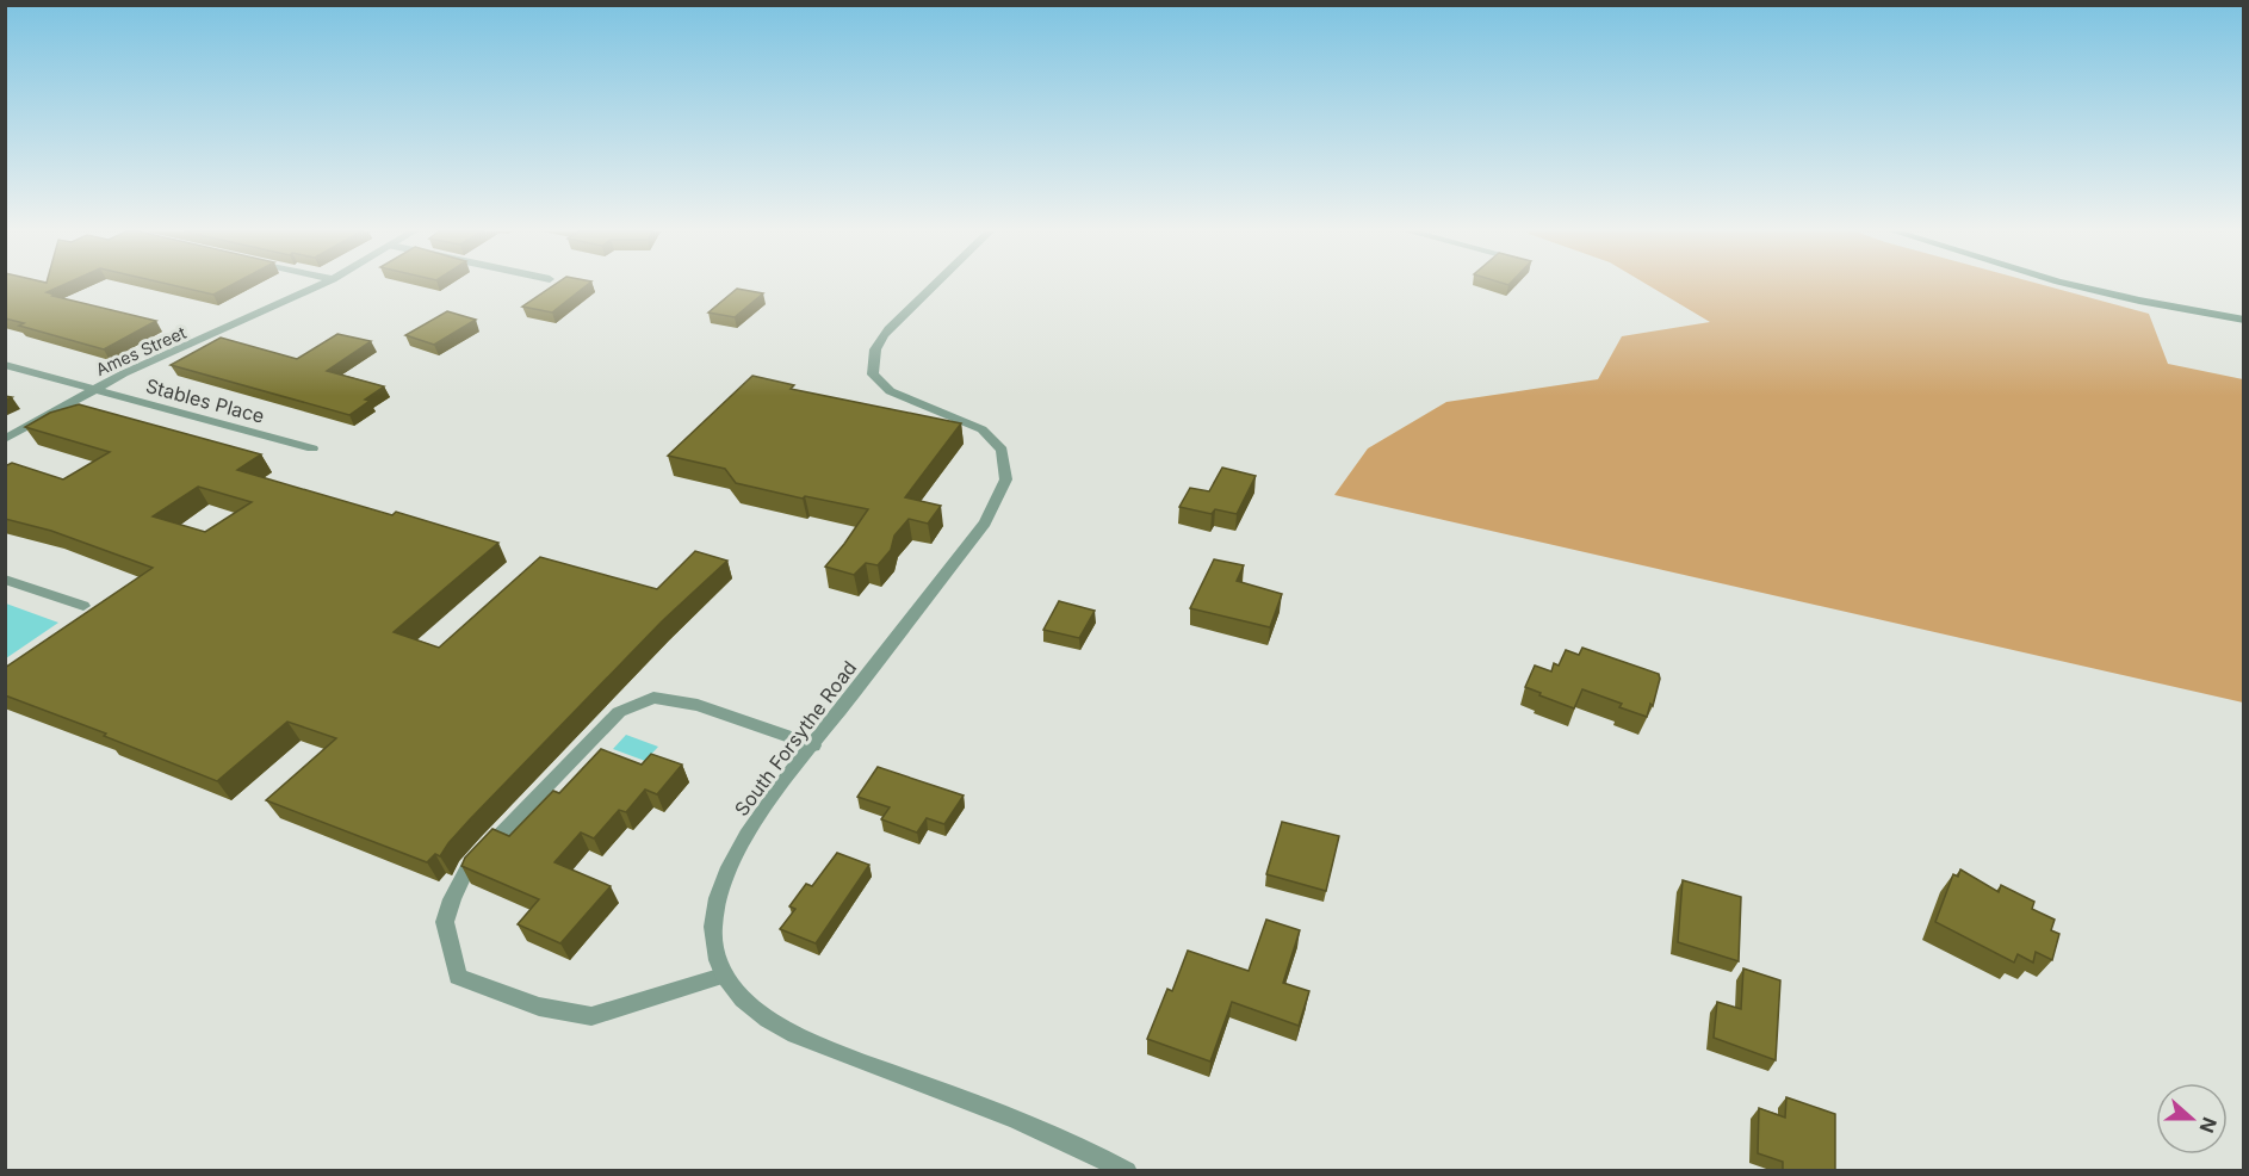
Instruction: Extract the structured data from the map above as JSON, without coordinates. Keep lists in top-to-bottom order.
{
  "streets": {
    "street": ["Ames Street", "Stables Place", "South Forsythe Road"]
  },
  "crossings": [
    ["Ames Street", "Stables Place"]
  ],
  "north": "right"
}
